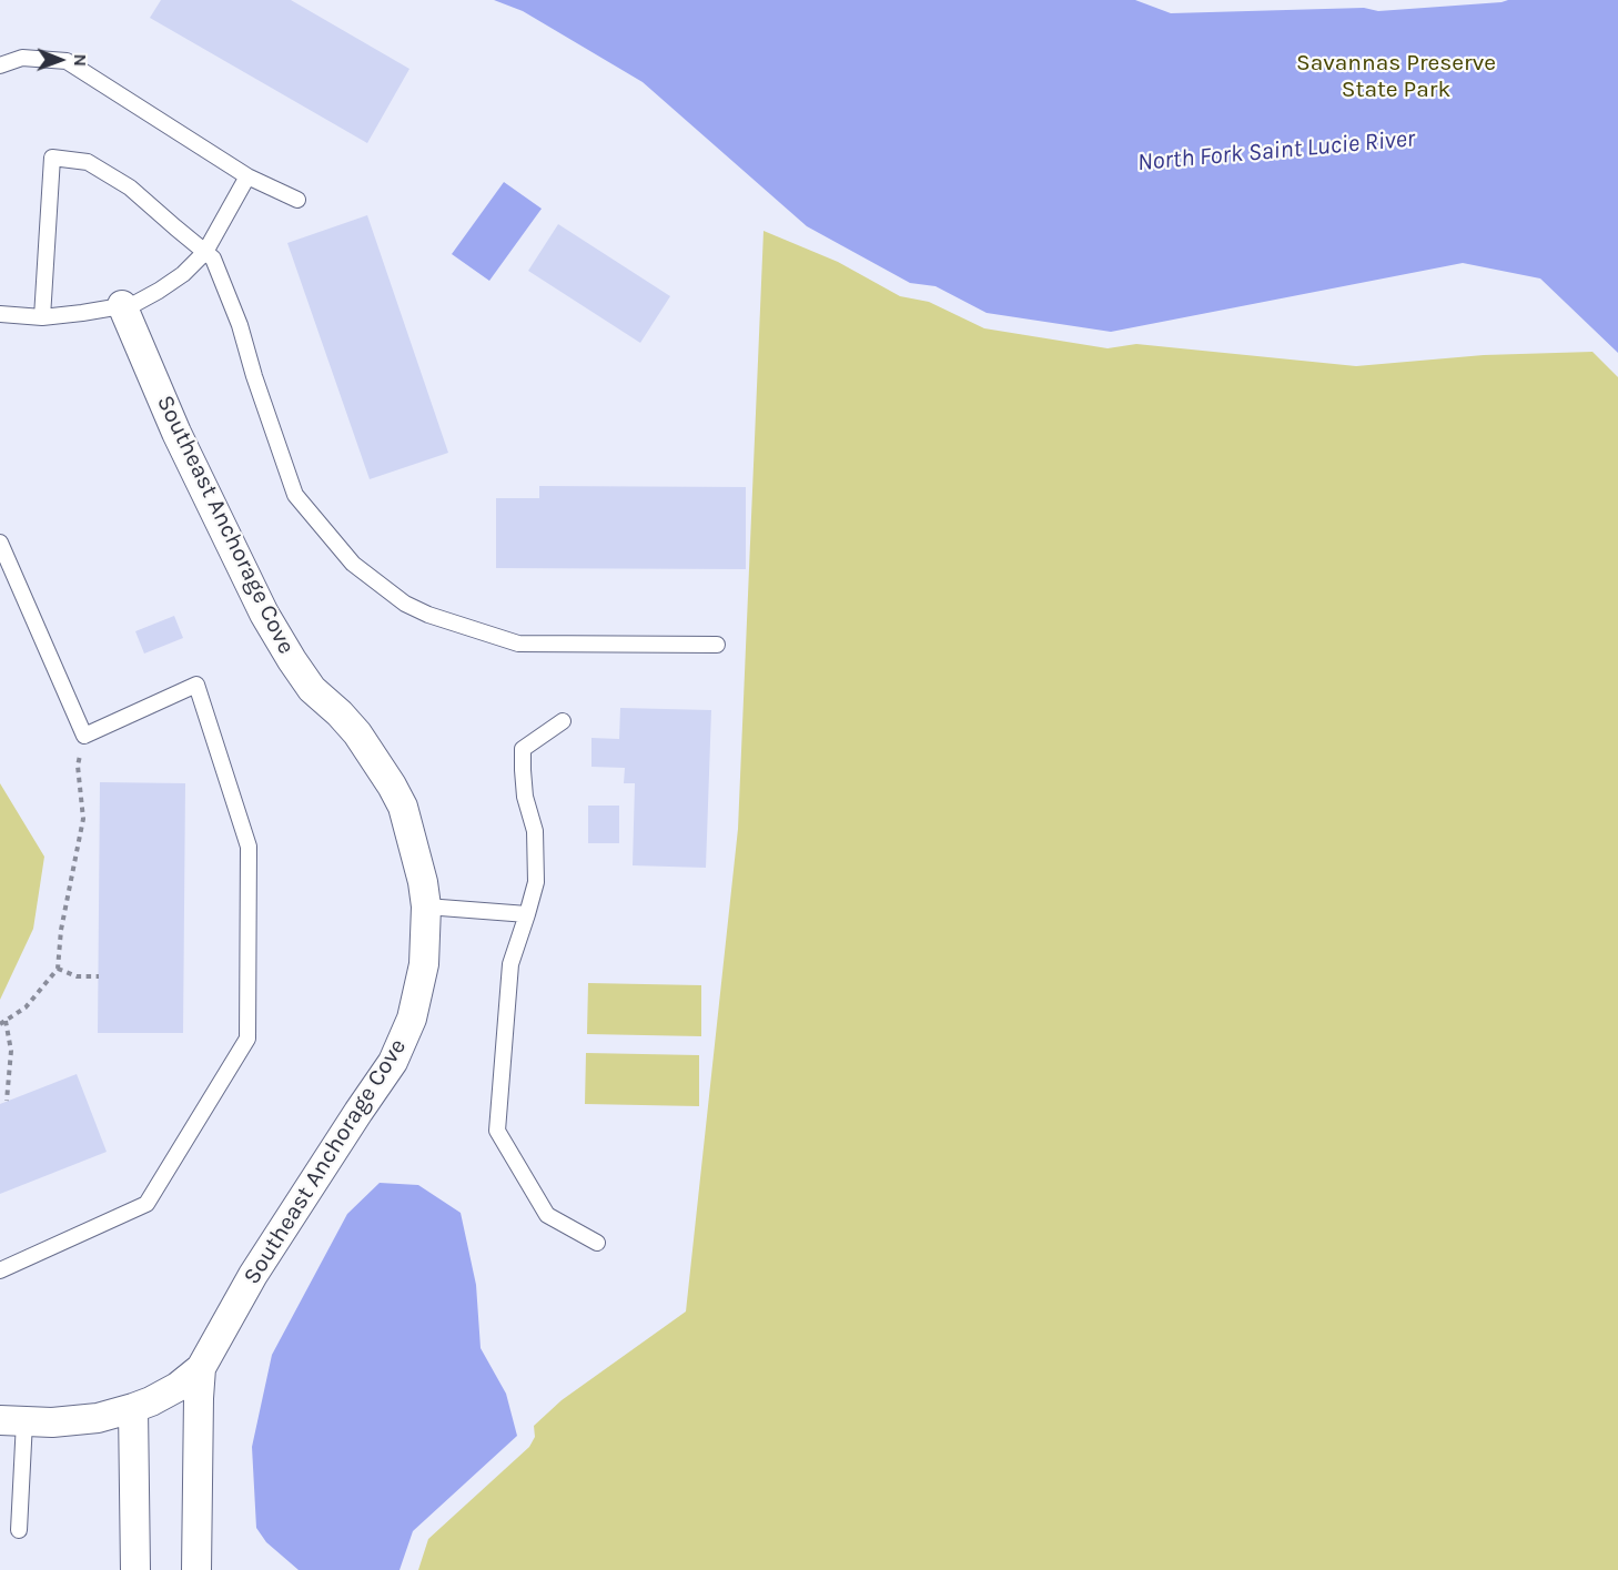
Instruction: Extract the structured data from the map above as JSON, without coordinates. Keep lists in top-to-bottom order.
{
  "streets": {
    "street": ["Southeast Anchorage Cove"]
  },
  "water": ["North Fork Saint Lucie River"],
  "parks": ["Savannas Preserve State Park"],
  "north": "right"
}
